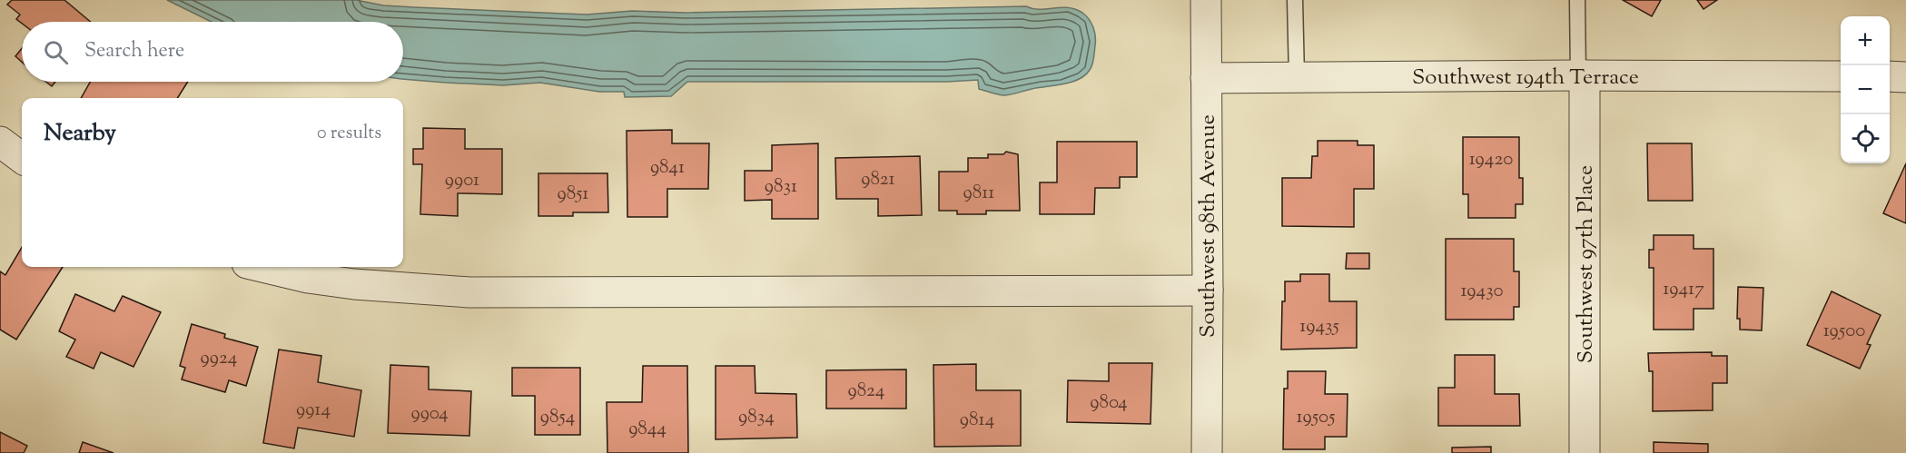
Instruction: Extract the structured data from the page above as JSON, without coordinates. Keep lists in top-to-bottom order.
{
  "streets": {
    "street": ["Southwest 194th Terrace", "Southwest 98th Avenue", "Southwest 97th Place"]
  },
  "crossings": [
    ["Southwest 194th Terrace", "Southwest 98th Avenue"],
    ["Southwest 194th Terrace", "Southwest 97th Place"]
  ],
  "house_numbers": [
    "19420",
    "9841",
    "9821",
    "9901",
    "9831",
    "9811",
    "9851",
    "19417",
    "19430",
    "19435",
    "19500",
    "9924",
    "9824",
    "9804",
    "9914",
    "9904",
    "9854",
    "9834",
    "19505",
    "9814",
    "9844"
  ],
  "page": {
    "map_buttons": ["+", "−"],
    "search": "Search here",
    "heading": ["Nearby", "0 results"]
  }
}
